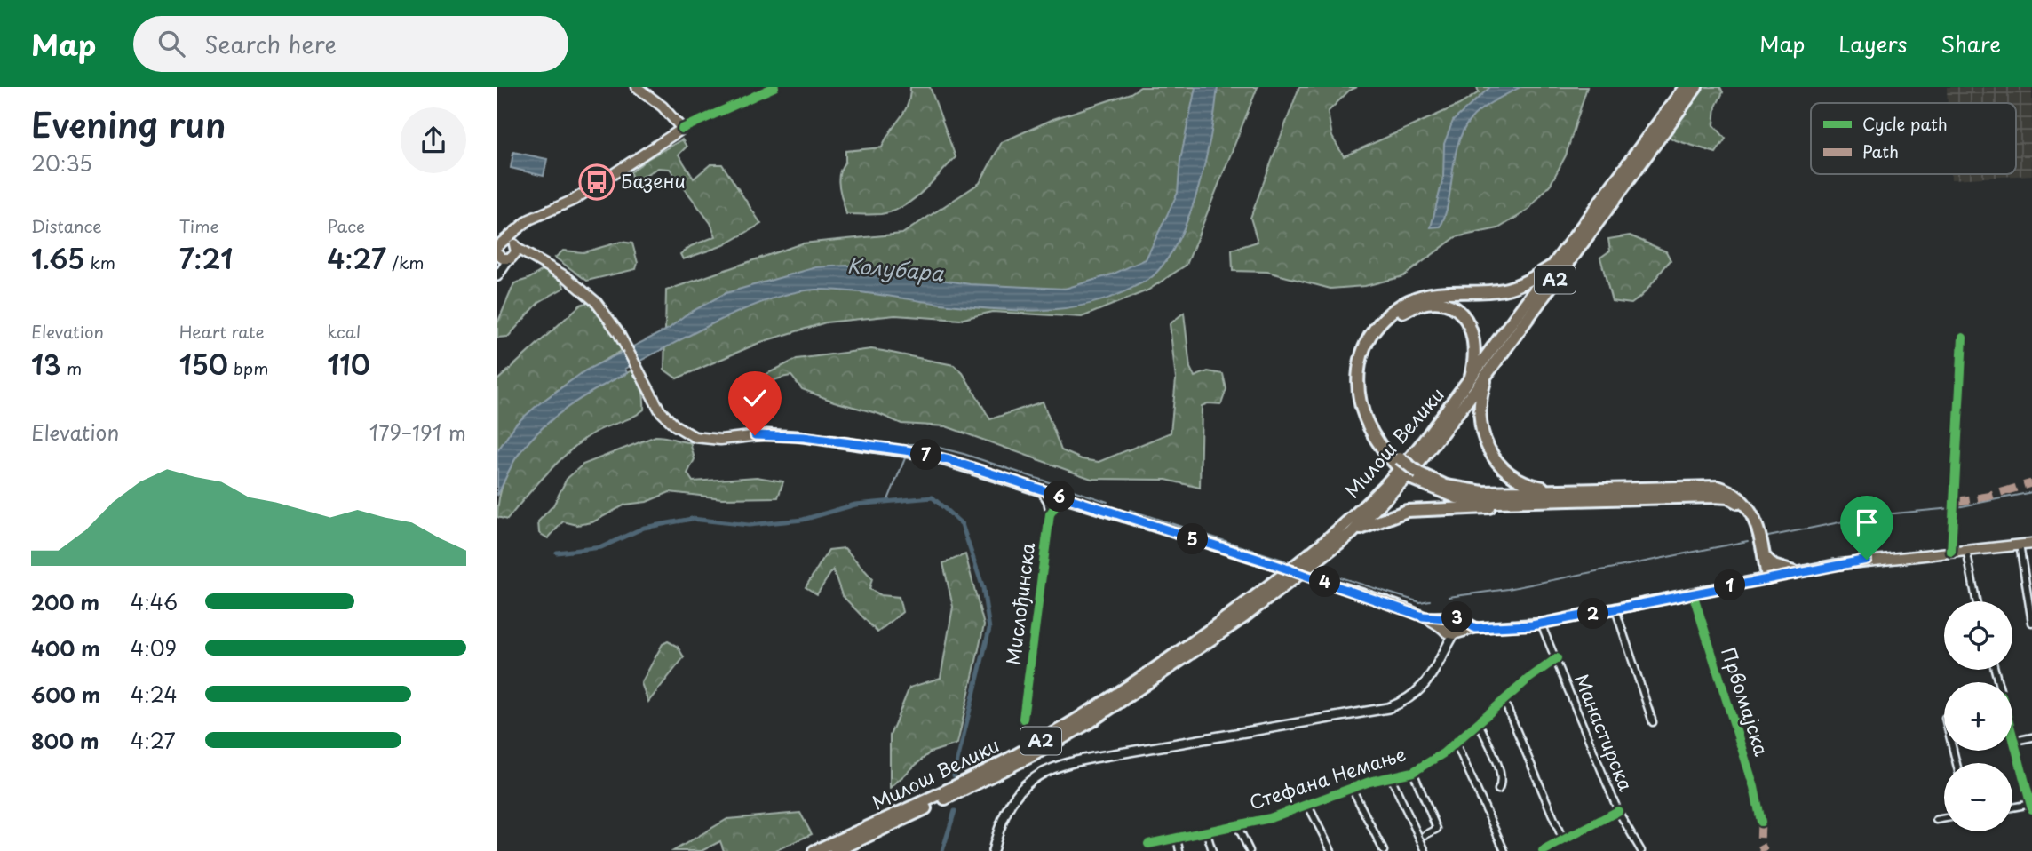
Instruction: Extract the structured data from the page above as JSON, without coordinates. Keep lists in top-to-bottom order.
{
  "streets": {
    "highway": ["A2", "Милош Велики"],
    "street": [
      "Мислођинска",
      "Првомајска",
      "Манастирска",
      "Стефана Немање"
    ]
  },
  "crossings": [
    ["Манастирска", "Стефана Немање"]
  ],
  "water": ["Колубара"],
  "places": {
    "bus stop": ["Базени"]
  },
  "legend": ["Cycle path", "Path"],
  "page": {
    "header": "Map",
    "search": "Search here",
    "nav": ["Map", "Layers", "Share"],
    "heading": ["Evening run", "20:35"],
    "stats": [
      ["Distance", "1.65 km"],
      ["Time", "7:21"],
      ["Pace", "4:27 /km"],
      ["Elevation", "13 m"],
      ["Heart rate", "150 bpm"],
      ["kcal", "110"]
    ],
    "chart": ["Elevation", "179–191 m"],
    "pins": [
      "7",
      "6",
      "5",
      "4",
      "1",
      "2",
      "3"
    ],
    "list": [
      {
        "name": "200 m",
        "note": "4:46"
      },
      {
        "name": "400 m",
        "note": "4:09"
      },
      {
        "name": "600 m",
        "note": "4:24"
      },
      {
        "name": "800 m",
        "note": "4:27"
      }
    ],
    "map_buttons": ["+", "−"]
  }
}
